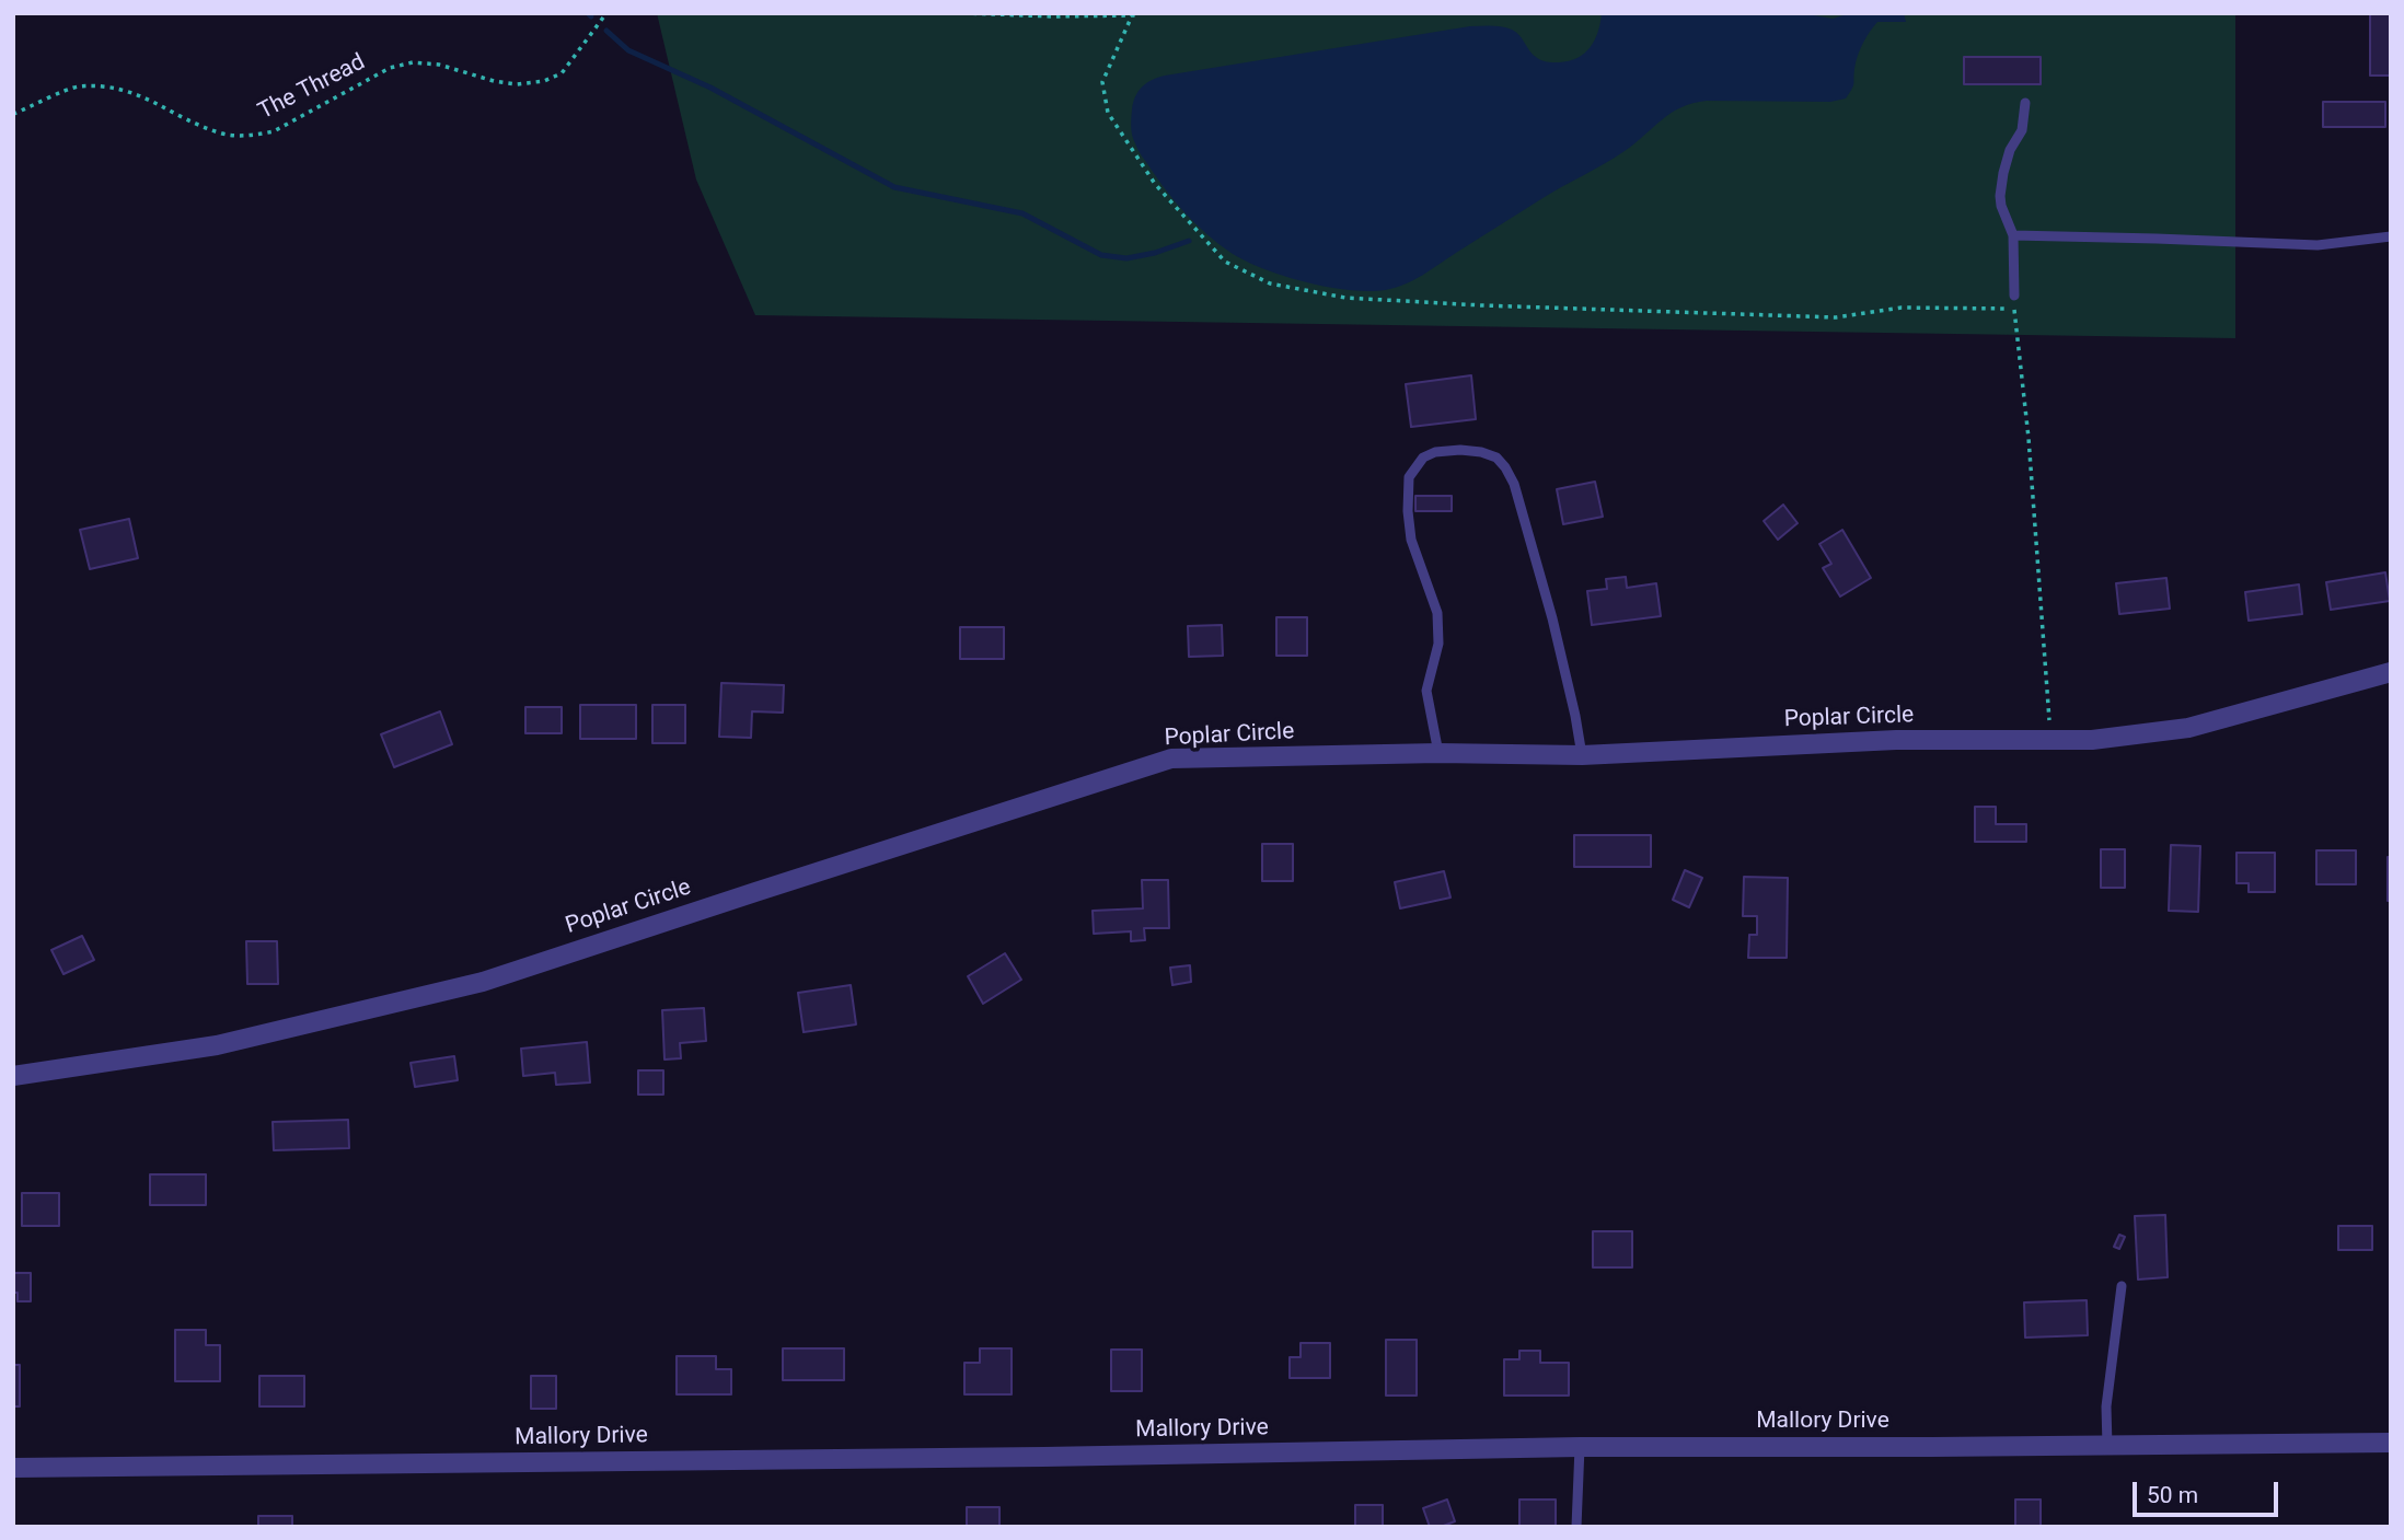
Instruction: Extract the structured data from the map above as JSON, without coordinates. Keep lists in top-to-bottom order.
{
  "streets": {
    "street": ["Poplar Circle", "Mallory Drive"],
    "path": ["The Thread"]
  },
  "scale_bar": "50 m"
}
